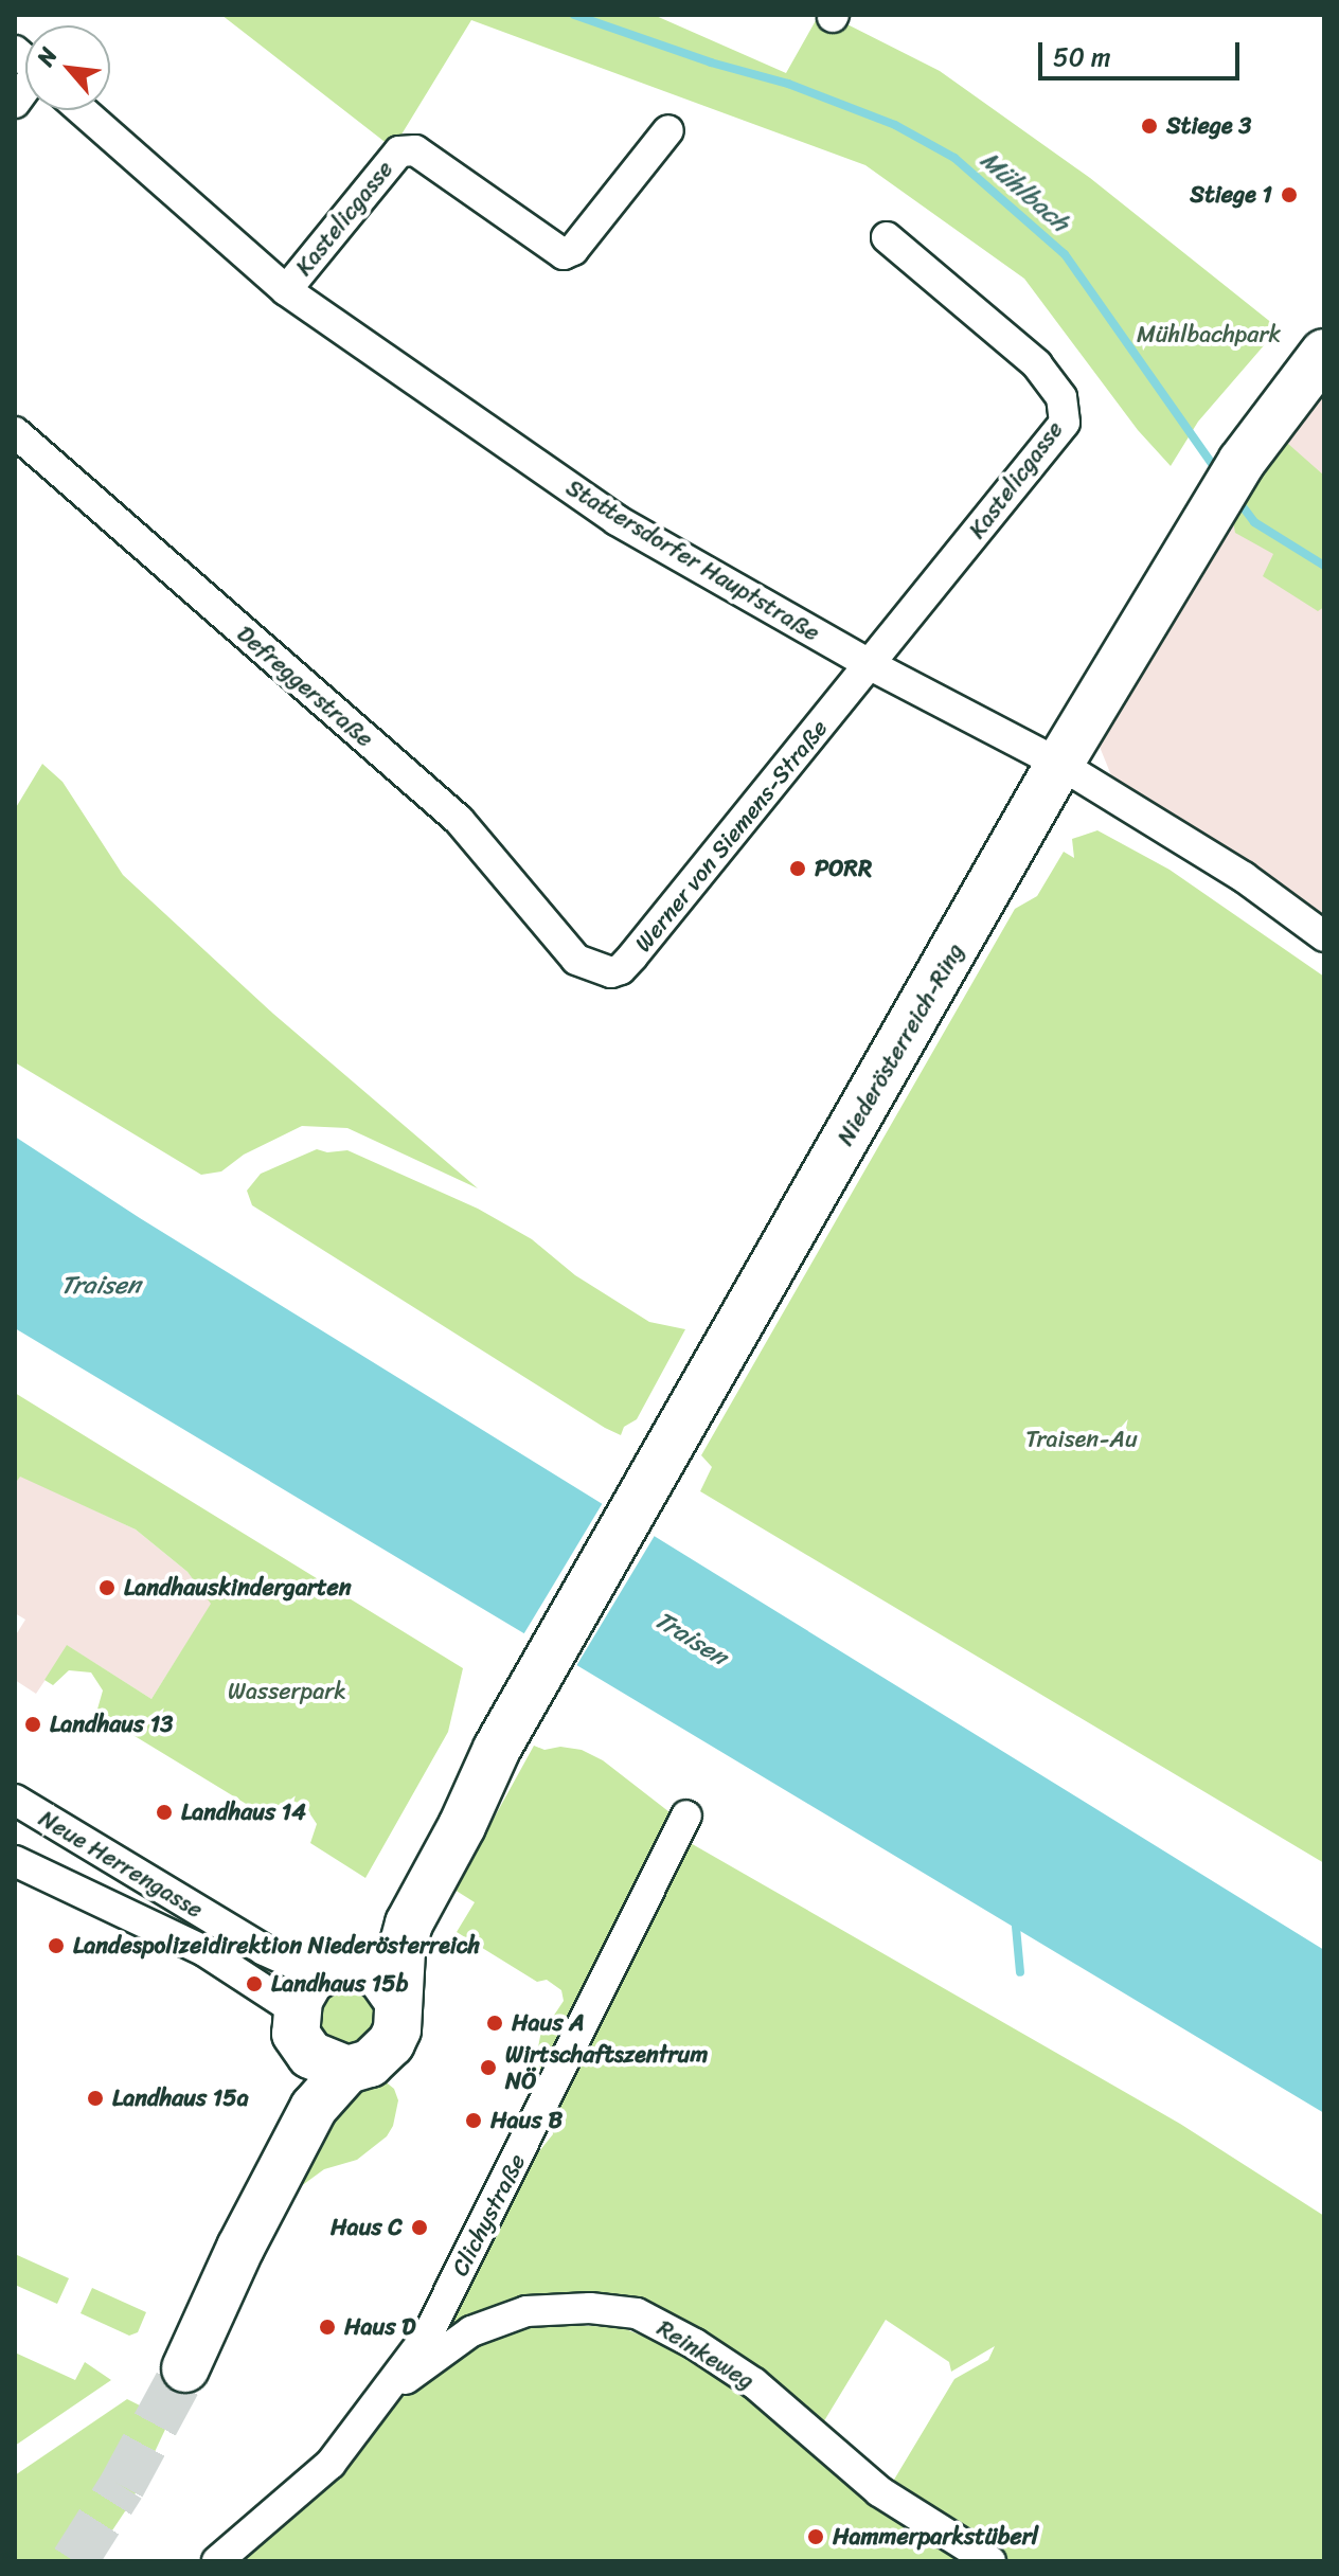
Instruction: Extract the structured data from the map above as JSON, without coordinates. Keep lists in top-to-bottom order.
{
  "streets": {
    "main road": ["Niederösterreich-Ring"],
    "street": [
      "Kastelicgasse",
      "Stattersdorfer Hauptstraße",
      "Defreggerstraße",
      "Werner von Siemens-Straße",
      "Neue Herrengasse",
      "Clichystraße",
      "Reinkeweg"
    ]
  },
  "crossings": [
    ["Kastelicgasse", "Stattersdorfer Hauptstraße"],
    ["Kastelicgasse", "Werner von Siemens-Straße"],
    ["Stattersdorfer Hauptstraße", "Werner von Siemens-Straße"],
    ["Stattersdorfer Hauptstraße", "Niederösterreich-Ring"],
    ["Defreggerstraße", "Werner von Siemens-Straße"],
    ["Niederösterreich-Ring", "Neue Herrengasse"],
    ["Clichystraße", "Reinkeweg"]
  ],
  "water": ["Mühlbach", "Traisen"],
  "parks": ["Mühlbachpark", "Traisen-Au", "Wasserpark"],
  "places": [
    "Stiege 3",
    "Stiege 1",
    "PORR",
    "Landhauskindergarten",
    "Landhaus 13",
    "Landhaus 14",
    "Landespolizeidirektion Niederösterreich",
    "Landhaus 15b",
    "Haus A",
    "Wirtschaftszentrum NÖ",
    "Landhaus 15a",
    "Haus B",
    "Haus C",
    "Haus D",
    "Hammerparkstüberl"
  ],
  "scale_bar": "50 m",
  "north": "top left"
}
